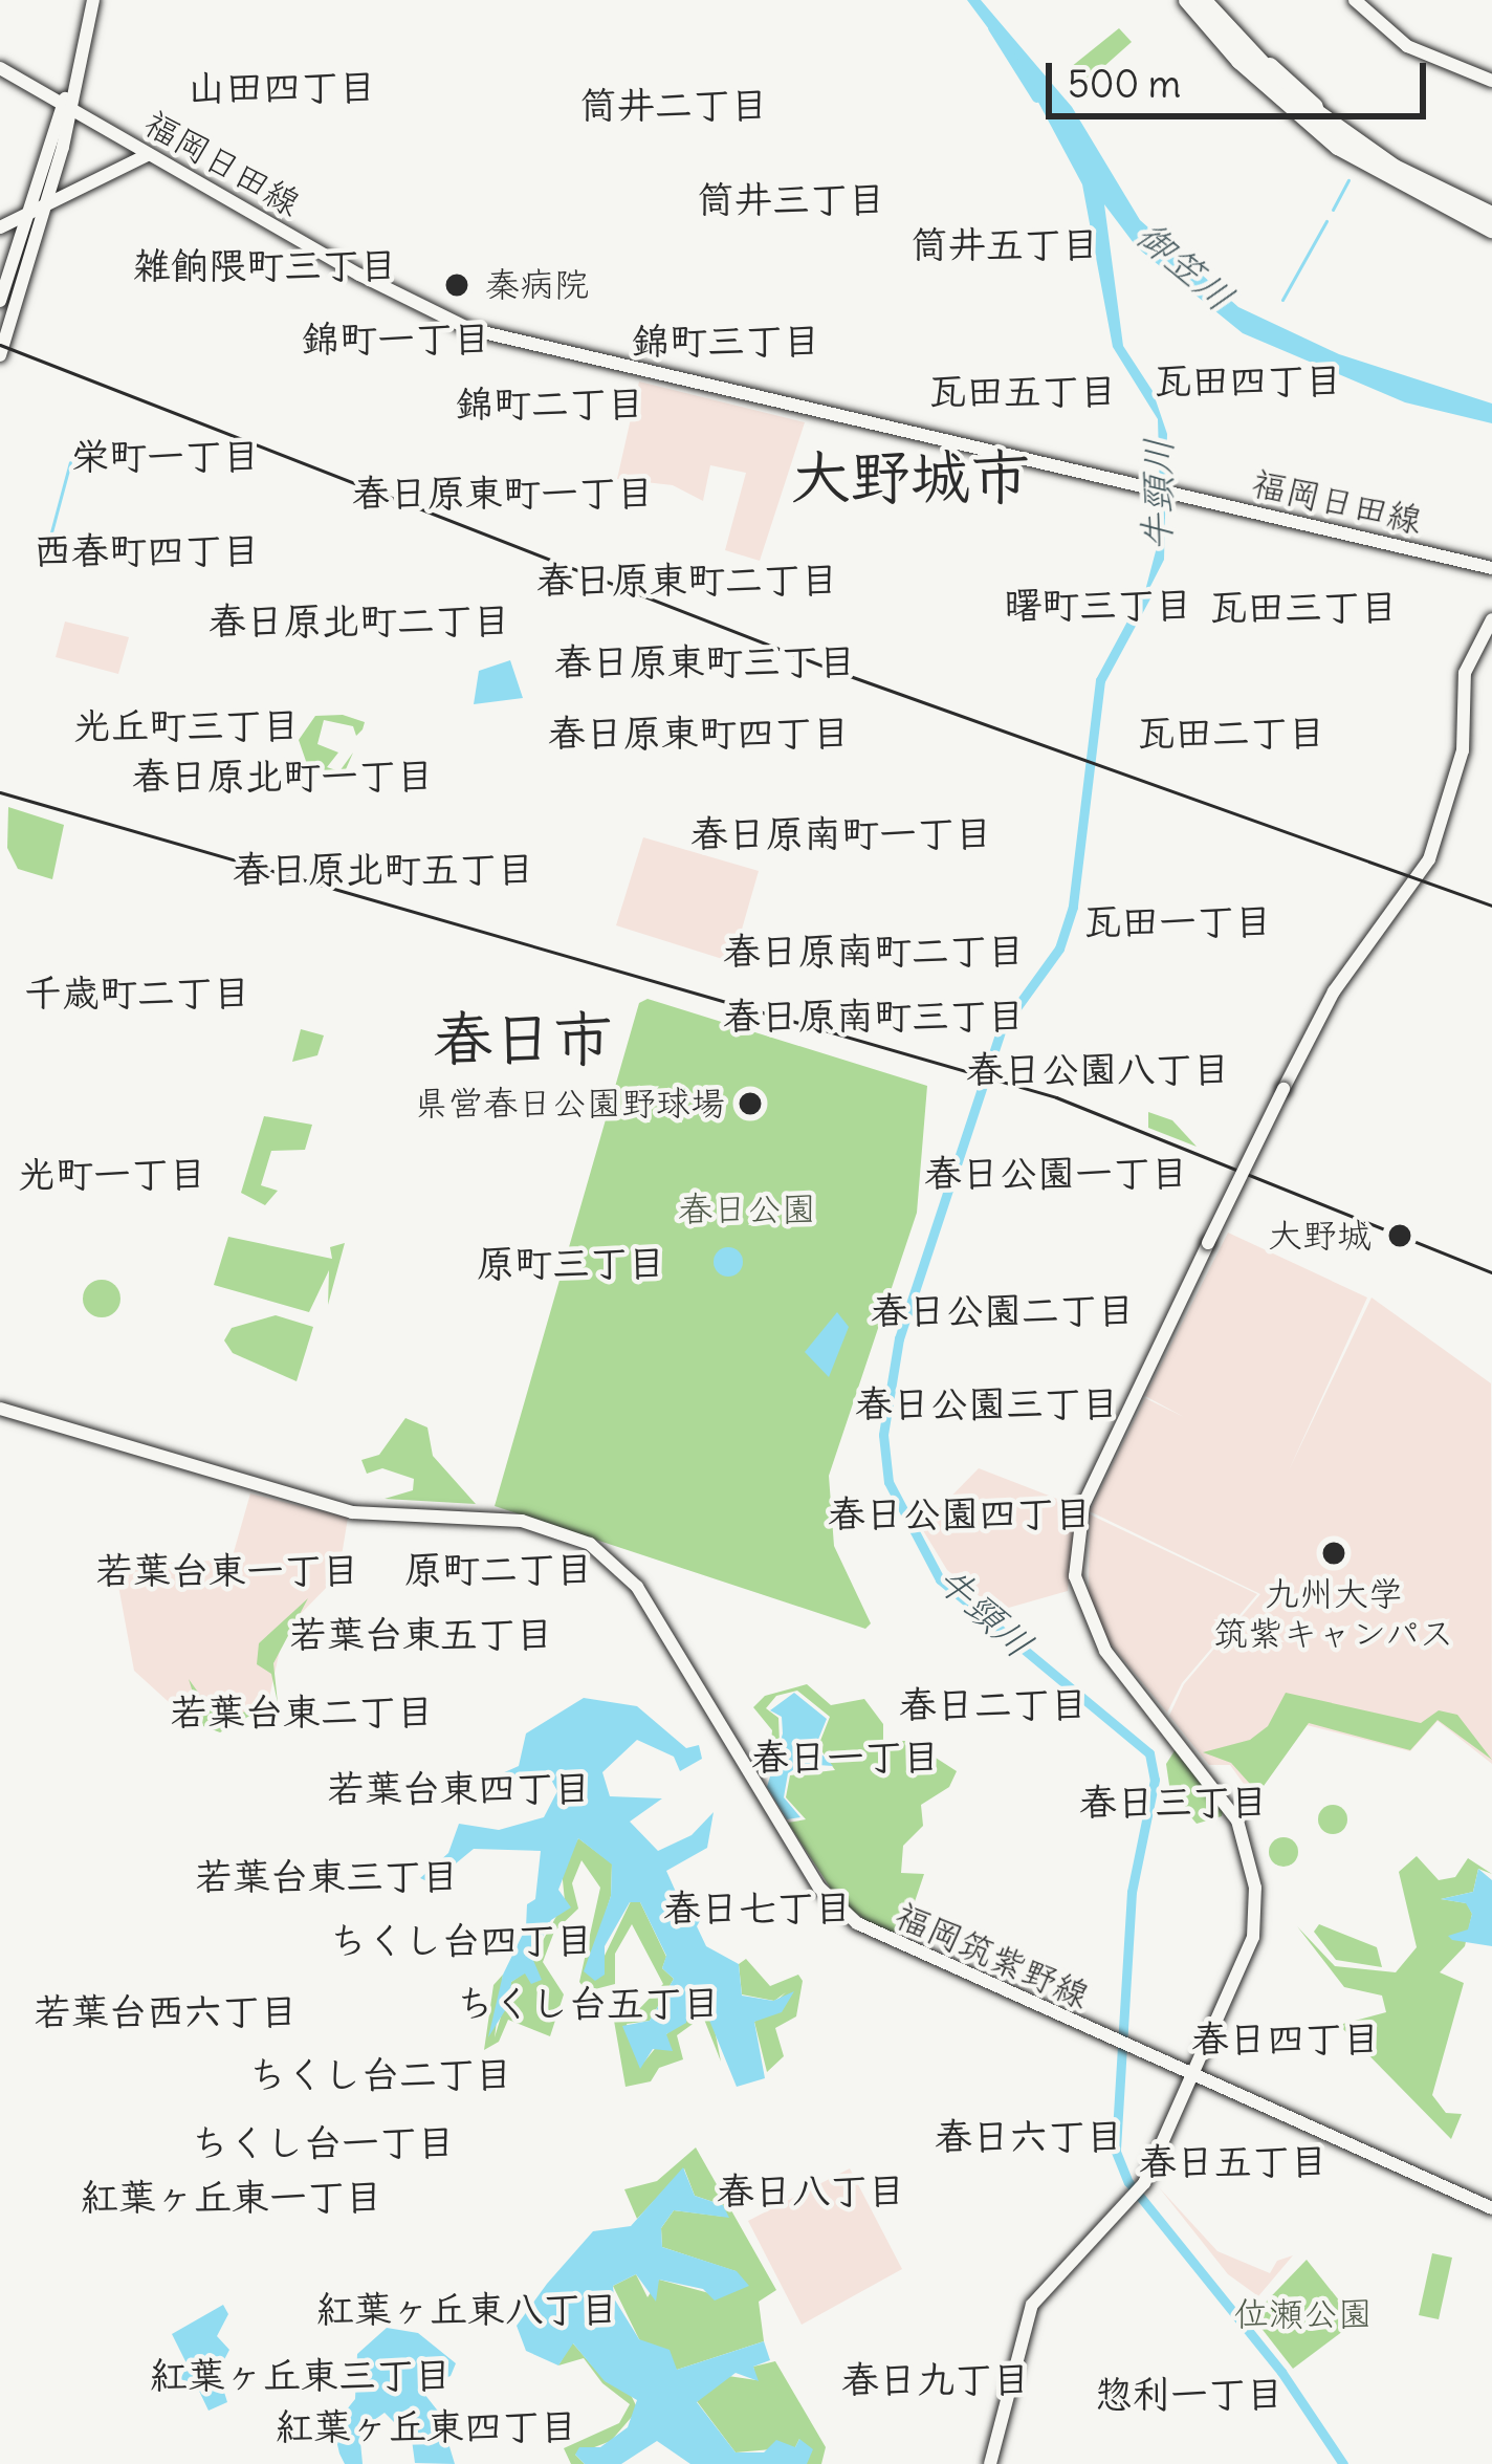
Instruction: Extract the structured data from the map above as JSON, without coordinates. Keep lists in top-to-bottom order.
{
  "streets": {
    "main road": ["福岡日田線", "福岡筑紫野線"]
  },
  "districts": [
    "山田四丁目",
    "筒井二丁目",
    "筒井三丁目",
    "筒井五丁目",
    "雑餉隈町三丁目",
    "錦町一丁目",
    "錦町三丁目",
    "瓦田四丁目",
    "瓦田五丁目",
    "錦町二丁目",
    "栄町一丁目",
    "大野城市",
    "春日原東町一丁目",
    "西春町四丁目",
    "春日原東町二丁目",
    "曙町三丁目",
    "瓦田三丁目",
    "春日原北町二丁目",
    "春日原東町三丁目",
    "光丘町三丁目",
    "春日原東町四丁目",
    "瓦田二丁目",
    "春日原北町一丁目",
    "春日原南町一丁目",
    "春日原北町五丁目",
    "瓦田一丁目",
    "春日原南町二丁目",
    "千歳町二丁目",
    "春日原南町三丁目",
    "春日市",
    "春日公園八丁目",
    "春日公園一丁目",
    "光町一丁目",
    "原町三丁目",
    "春日公園二丁目",
    "春日公園三丁目",
    "春日公園四丁目",
    "原町二丁目",
    "若葉台東一丁目",
    "若葉台東五丁目",
    "春日二丁目",
    "若葉台東二丁目",
    "春日一丁目",
    "若葉台東四丁目",
    "春日三丁目",
    "若葉台東三丁目",
    "春日七丁目",
    "ちくし台四丁目",
    "ちくし台五丁目",
    "若葉台西六丁目",
    "春日四丁目",
    "ちくし台二丁目",
    "春日六丁目",
    "ちくし台一丁目",
    "春日五丁目",
    "春日八丁目",
    "紅葉ヶ丘東一丁目",
    "紅葉ヶ丘東八丁目",
    "紅葉ヶ丘東三丁目",
    "春日九丁目",
    "惣利一丁目",
    "紅葉ヶ丘東四丁目"
  ],
  "water": ["御笠川", "牛頸川"],
  "parks": ["春日公園", "位瀬公園"],
  "places": [
    "秦病院",
    "県営春日公園野球場",
    "大野城",
    "九州大学 筑紫キャンパス"
  ],
  "scale_bar": "500 m"
}
